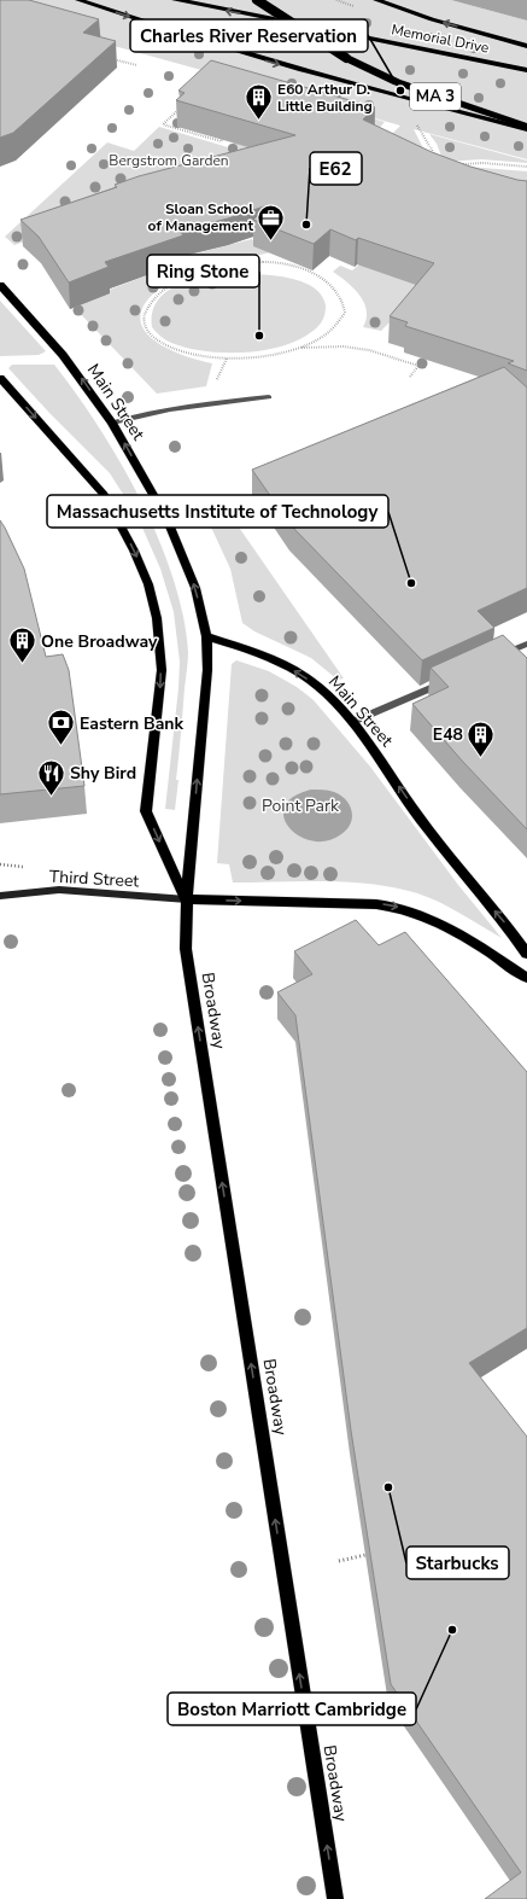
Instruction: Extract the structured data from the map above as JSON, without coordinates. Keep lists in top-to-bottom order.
{
  "streets": {
    "highway": ["Memorial Drive", "MA 3"],
    "main road": ["Main Street", "Third Street", "Broadway"]
  },
  "crossings": [
    ["Main Street", "Broadway"],
    ["Third Street", "Broadway"]
  ],
  "one_way": ["Main Street"],
  "parks": ["Bergstrom Garden", "Point Park"],
  "places": {
    "other": [
      "Charles River Reservation",
      "E62",
      "Ring Stone",
      "Massachusetts Institute of Technology",
      "Starbucks",
      "Boston Marriott Cambridge"
    ],
    "building": ["E60 Arthur D. Little Building", "One Broadway", "E48"],
    "office": ["Sloan School of Management"],
    "bank": ["Eastern Bank"],
    "restaurant": ["Shy Bird"]
  }
}
